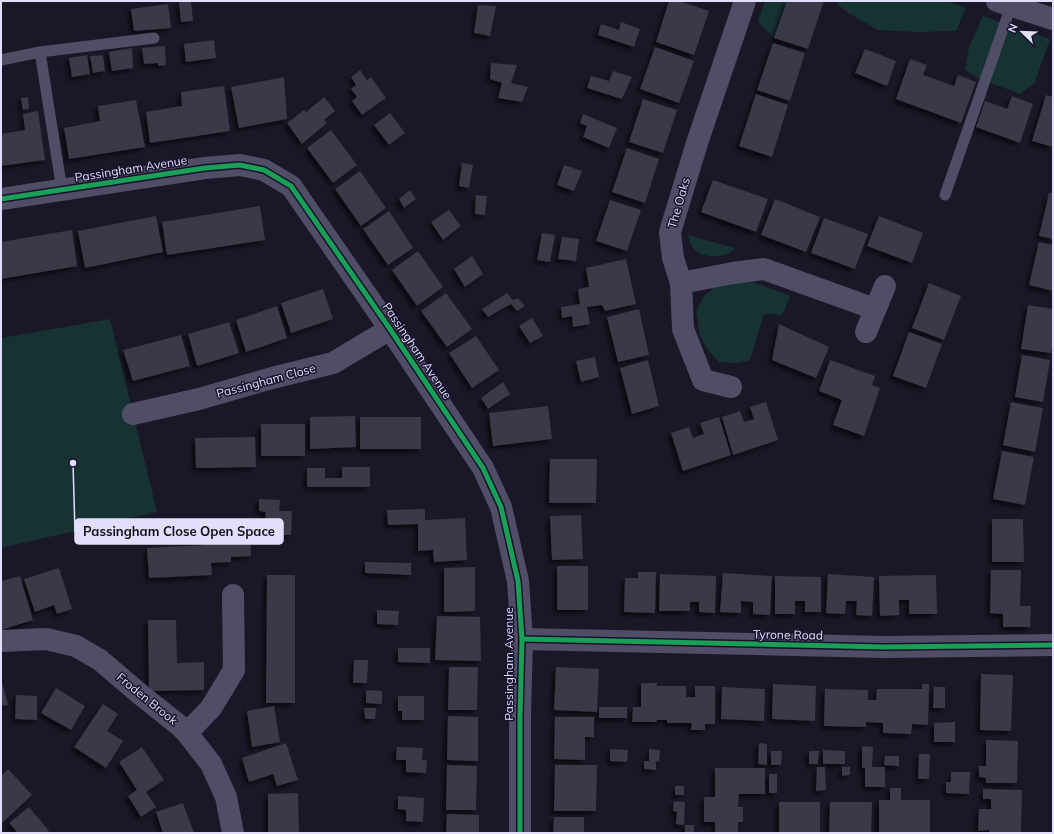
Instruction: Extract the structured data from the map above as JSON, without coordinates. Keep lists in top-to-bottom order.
{
  "streets": {
    "street": [
      "Passingham Avenue",
      "The Oaks",
      "Passingham Close",
      "Tyrone Road",
      "Froden Brook"
    ]
  },
  "crossings": [
    ["Passingham Avenue", "Passingham Close"],
    ["Passingham Avenue", "Tyrone Road"]
  ],
  "places": ["Passingham Close Open Space"],
  "north": "top left"
}
